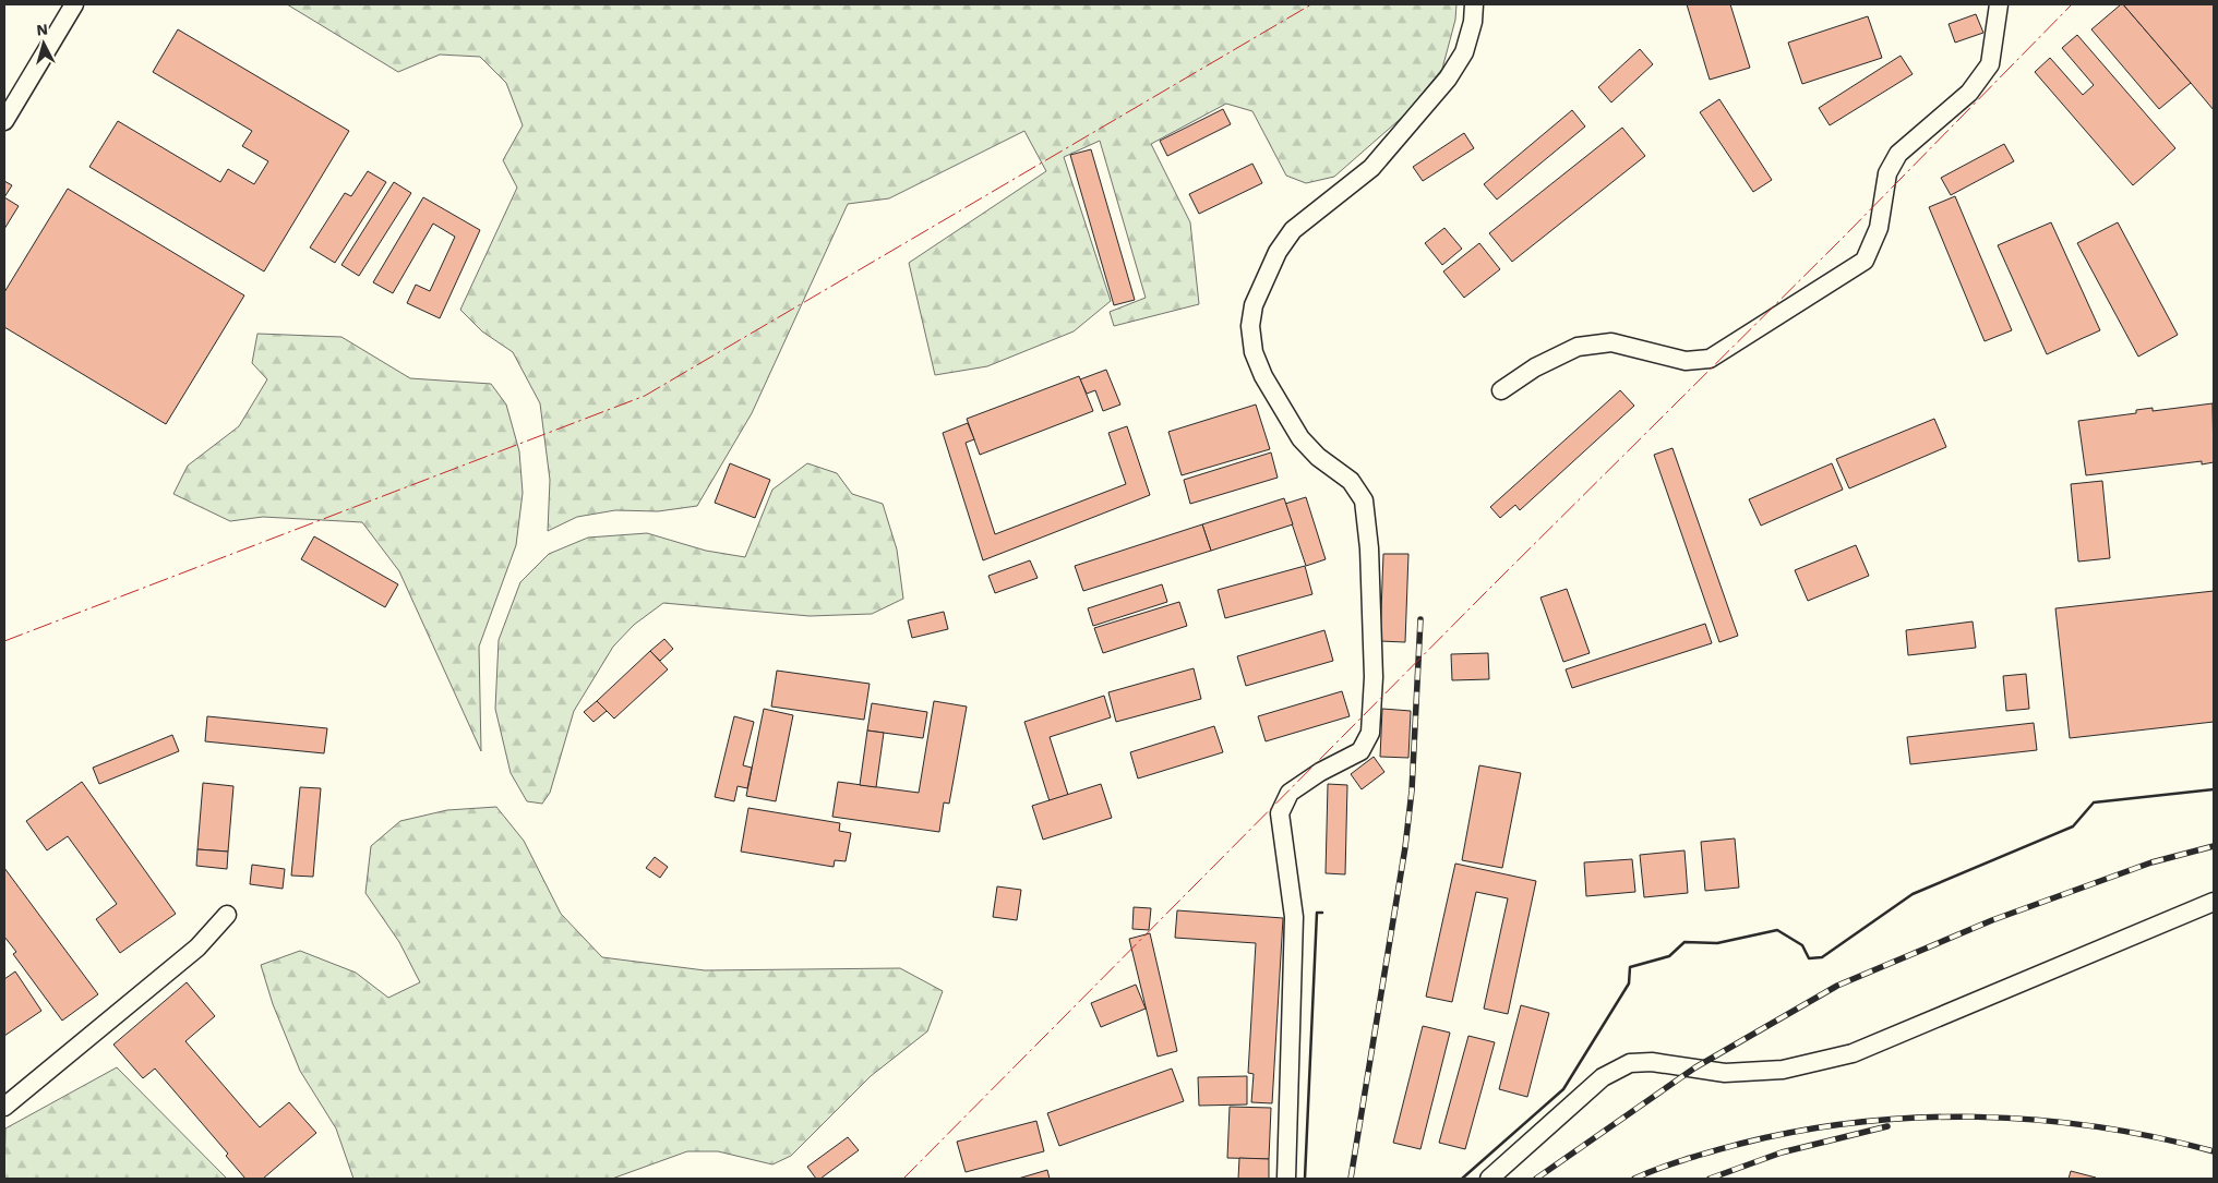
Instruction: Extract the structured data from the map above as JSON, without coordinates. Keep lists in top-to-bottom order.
{
  "north": "top"
}
